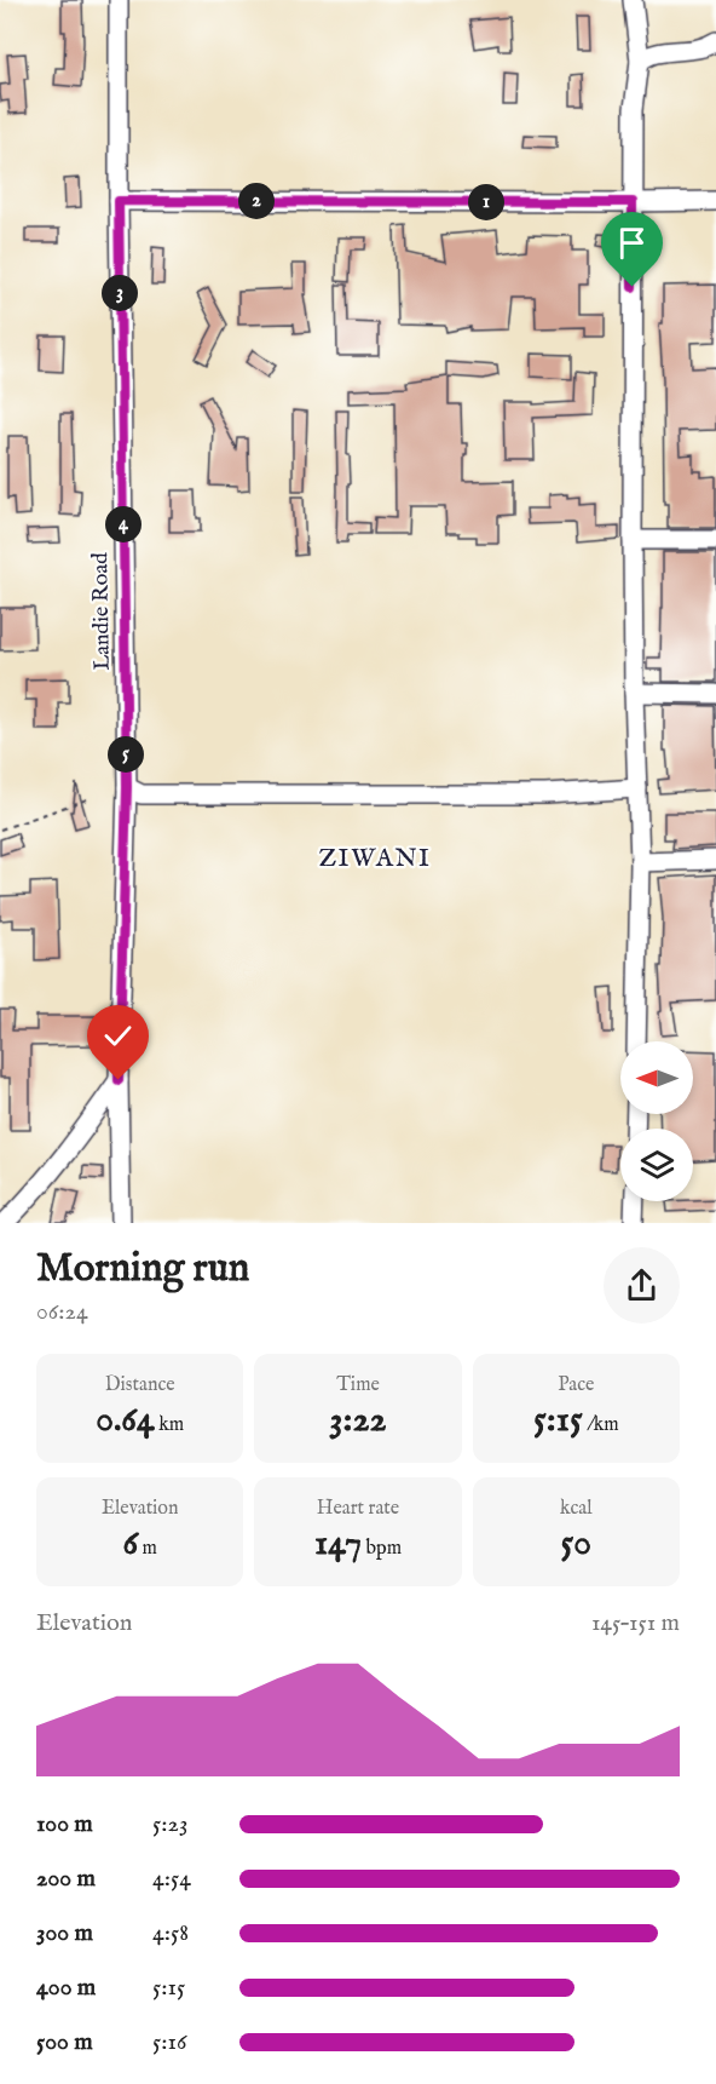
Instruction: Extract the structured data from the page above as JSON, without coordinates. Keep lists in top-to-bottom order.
{
  "streets": {
    "street": ["Landie Road"]
  },
  "districts": ["ZIWANI"],
  "north": "left",
  "page": {
    "pins": [
      "2",
      "1",
      "3",
      "4",
      "5"
    ],
    "heading": ["Morning run", "06:24"],
    "stats": [
      ["Distance", "0.64 km"],
      ["Time", "3:22"],
      ["Pace", "5:15 /km"],
      ["Elevation", "6 m"],
      ["Heart rate", "147 bpm"],
      ["kcal", "50"]
    ],
    "chart": ["Elevation", "145–151 m"],
    "list": [
      {
        "name": "100 m",
        "note": "5:23"
      },
      {
        "name": "200 m",
        "note": "4:54"
      },
      {
        "name": "300 m",
        "note": "4:58"
      },
      {
        "name": "400 m",
        "note": "5:15"
      },
      {
        "name": "500 m",
        "note": "5:16"
      }
    ]
  }
}
